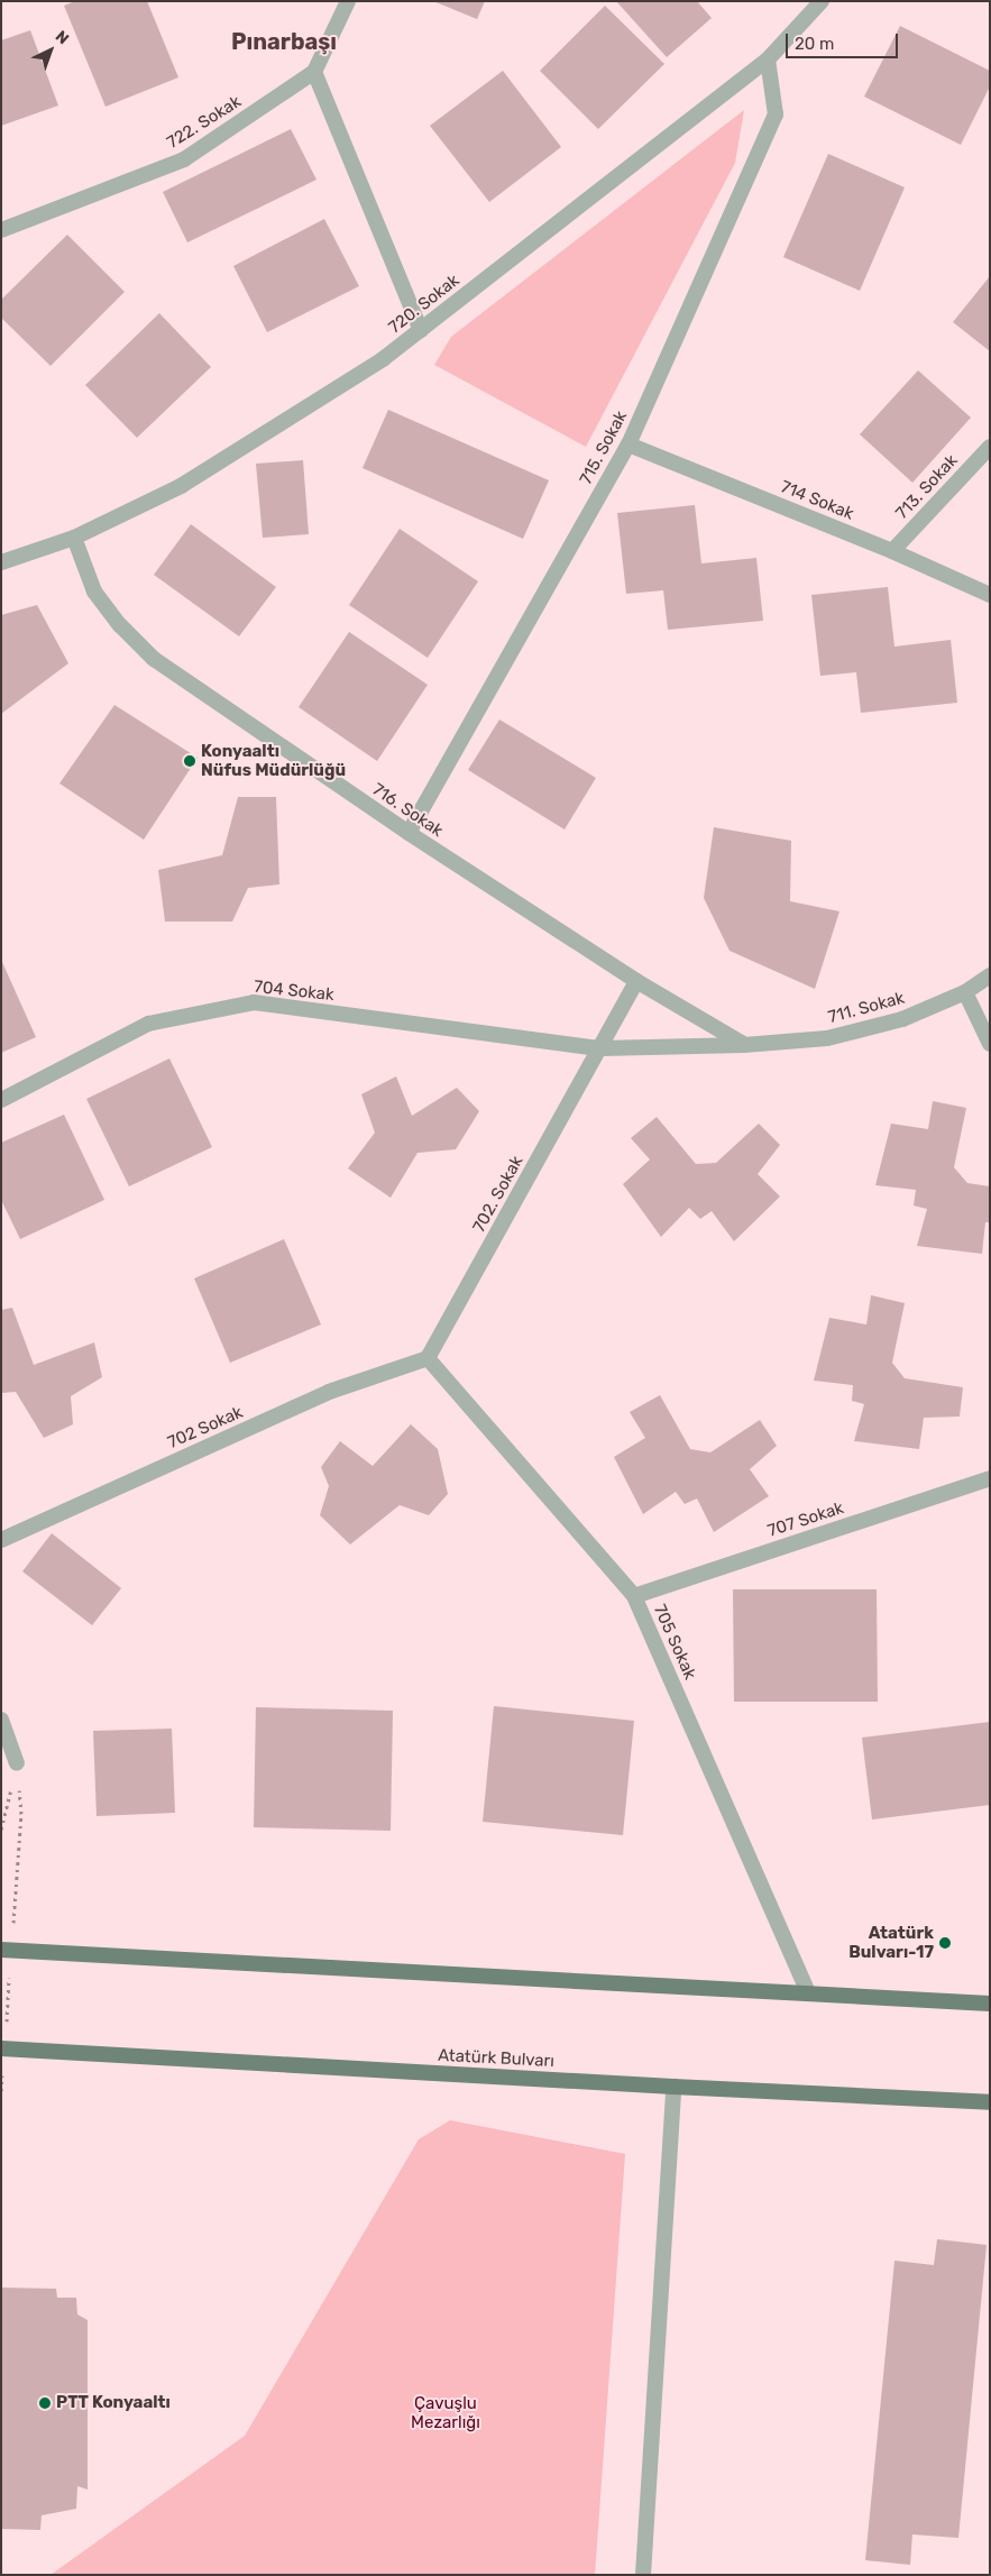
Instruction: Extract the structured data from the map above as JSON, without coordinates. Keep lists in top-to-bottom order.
{
  "streets": {
    "main road": ["Atatürk Bulvarı"],
    "street": [
      "722. Sokak",
      "720. Sokak",
      "715. Sokak",
      "713. Sokak",
      "714 Sokak",
      "716. Sokak",
      "704 Sokak",
      "711. Sokak",
      "702. Sokak",
      "702 Sokak",
      "707 Sokak",
      "705 Sokak"
    ]
  },
  "crossings": [
    ["720. Sokak", "715. Sokak"],
    ["720. Sokak", "716. Sokak"],
    ["715. Sokak", "714 Sokak"],
    ["715. Sokak", "716. Sokak"],
    ["713. Sokak", "714 Sokak"],
    ["716. Sokak", "711. Sokak"],
    ["716. Sokak", "702. Sokak"],
    ["704 Sokak", "711. Sokak"],
    ["704 Sokak", "702. Sokak"],
    ["711. Sokak", "702. Sokak"],
    ["702. Sokak", "702 Sokak"],
    ["702. Sokak", "705 Sokak"],
    ["702 Sokak", "705 Sokak"],
    ["707 Sokak", "705 Sokak"]
  ],
  "districts": ["Pınarbaşı"],
  "parks": ["Çavuşlu Mezarlığı"],
  "places": ["Konyaaltı Nüfus Müdürlüğü", "Atatürk Bulvarı-17", "PTT Konyaaltı"],
  "scale_bar": "20 m",
  "north": "top right"
}
